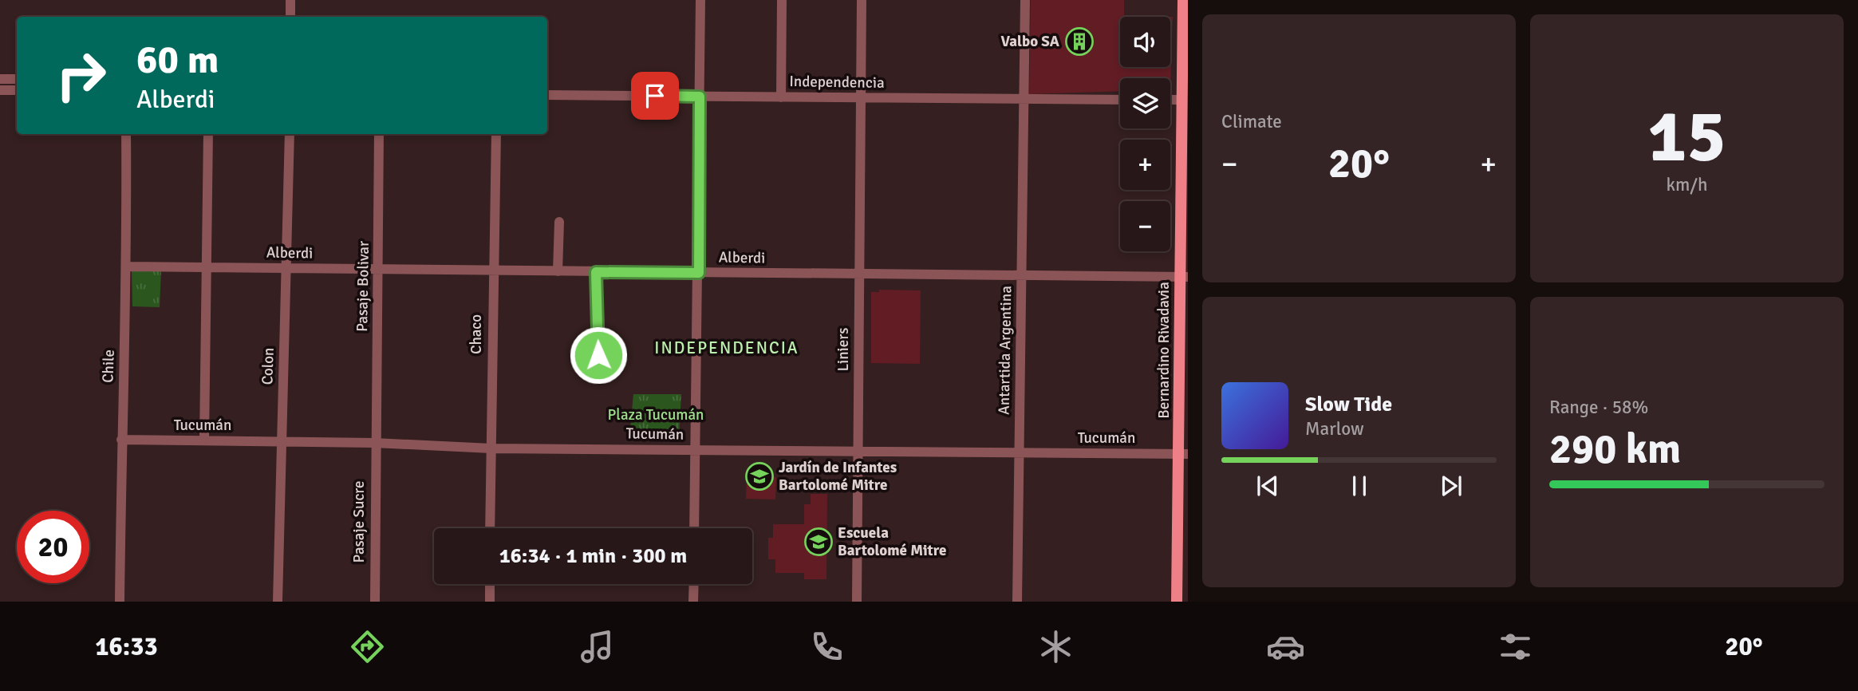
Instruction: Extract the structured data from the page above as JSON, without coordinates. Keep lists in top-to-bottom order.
{
  "streets": {
    "main road": ["Bernardino Rivadavia"],
    "street": [
      "Independencia",
      "Alberdi",
      "Pasaje Bolivar",
      "Chaco",
      "Liniers",
      "Antartida Argentina",
      "Chile",
      "Colon",
      "Tucumán",
      "Pasaje Sucre"
    ]
  },
  "crossings": [
    ["Independencia", "Liniers"],
    ["Independencia", "Antartida Argentina"],
    ["Alberdi", "Pasaje Bolivar"],
    ["Alberdi", "Chaco"],
    ["Alberdi", "Liniers"],
    ["Alberdi", "Antartida Argentina"],
    ["Alberdi", "Bernardino Rivadavia"],
    ["Alberdi", "Chile"],
    ["Alberdi", "Colon"],
    ["Pasaje Bolivar", "Tucumán"],
    ["Pasaje Bolivar", "Pasaje Sucre"],
    ["Chaco", "Tucumán"],
    ["Liniers", "Tucumán"],
    ["Antartida Argentina", "Tucumán"],
    ["Bernardino Rivadavia", "Tucumán"],
    ["Chile", "Tucumán"],
    ["Colon", "Tucumán"],
    ["Tucumán", "Pasaje Sucre"]
  ],
  "districts": ["INDEPENDENCIA"],
  "parks": ["Plaza Tucumán"],
  "places": {
    "building": ["Valbo SA"],
    "school or university": ["Jardín de Infantes Bartolomé Mitre", "Escuela Bartolomé Mitre"]
  },
  "page": {
    "tile": [
      "Climate",
      ["15", "km/h"],
      ["Range · 58%", "290 km"]
    ],
    "map_buttons": ["+", "−"],
    "turn": ["60 m", "Alberdi"],
    "heat": ["−", "20°", "+"],
    "song": ["Slow Tide", "Marlow"],
    "limit": "20",
    "trip": "16:34 · 1 min · 300 m",
    "tabs": ["16:33", "20°"]
  }
}
